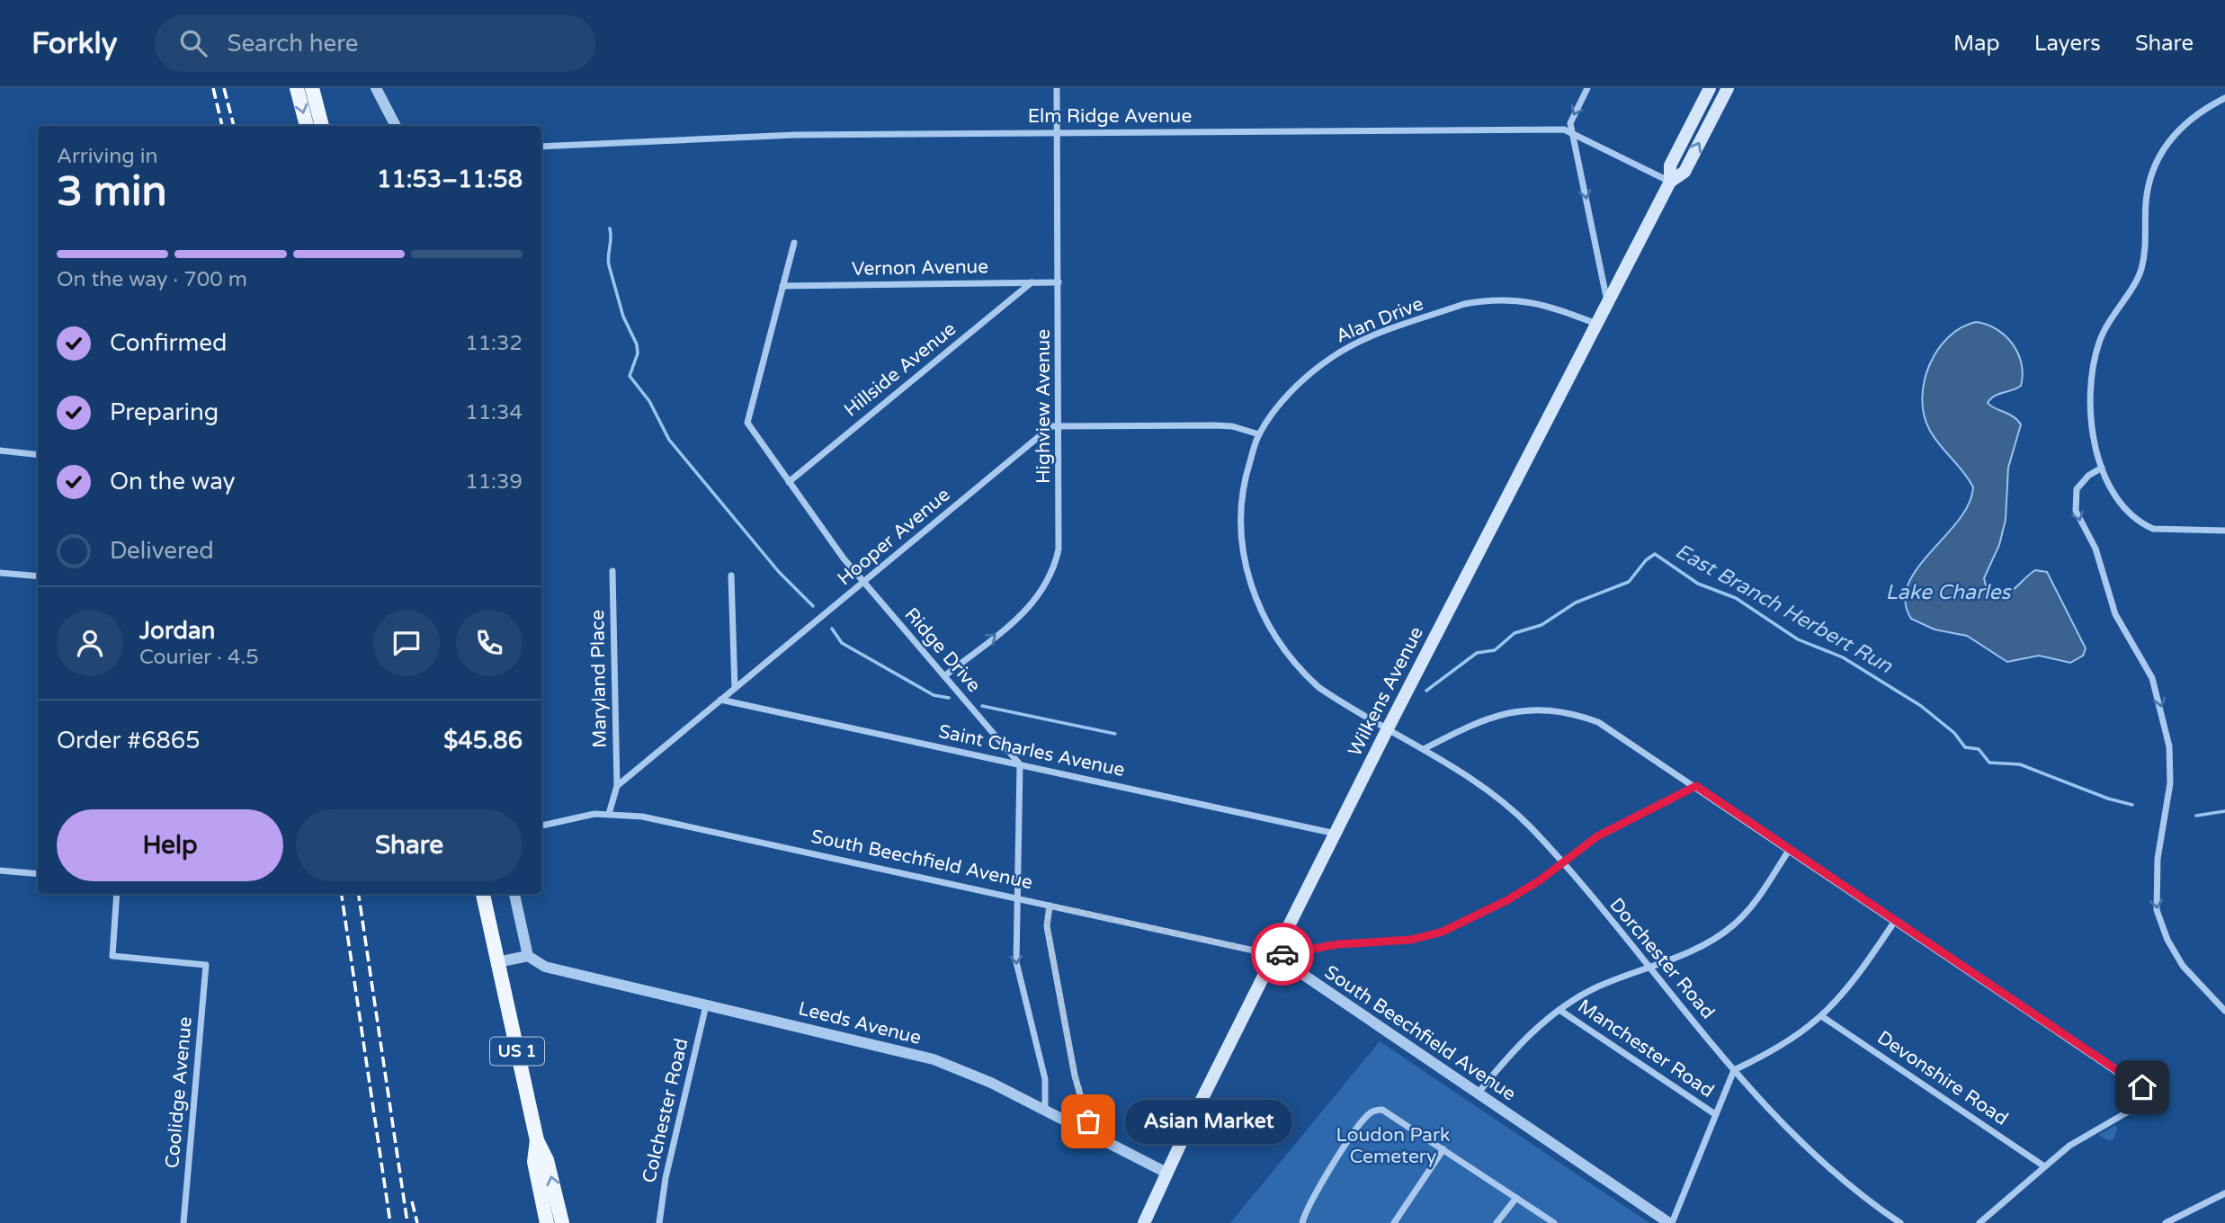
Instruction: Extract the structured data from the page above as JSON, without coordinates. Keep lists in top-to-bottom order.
{
  "streets": {
    "main road": ["Wilkens Avenue", "US 1"],
    "street": [
      "Elm Ridge Avenue",
      "Vernon Avenue",
      "Alan Drive",
      "Hillside Avenue",
      "Highview Avenue",
      "Hooper Avenue",
      "Ridge Drive",
      "Maryland Place",
      "Saint Charles Avenue",
      "South Beechfield Avenue",
      "Dorchester Road",
      "Leeds Avenue",
      "Manchester Road",
      "Devonshire Road",
      "Coolidge Avenue",
      "Colchester Road"
    ]
  },
  "crossings": [
    ["Elm Ridge Avenue", "Highview Avenue"],
    ["Elm Ridge Avenue", "Wilkens Avenue"],
    ["Vernon Avenue", "Hillside Avenue"],
    ["Vernon Avenue", "Highview Avenue"],
    ["Vernon Avenue", "Ridge Drive"],
    ["Alan Drive", "Wilkens Avenue"],
    ["Alan Drive", "Dorchester Road"],
    ["Hillside Avenue", "Ridge Drive"],
    ["Highview Avenue", "Hooper Avenue"],
    ["Highview Avenue", "Ridge Drive"],
    ["Hooper Avenue", "Ridge Drive"],
    ["Hooper Avenue", "Maryland Place"],
    ["Hooper Avenue", "Saint Charles Avenue"],
    ["Ridge Drive", "Saint Charles Avenue"],
    ["Wilkens Avenue", "Saint Charles Avenue"],
    ["Wilkens Avenue", "South Beechfield Avenue"],
    ["Wilkens Avenue", "Dorchester Road"],
    ["Wilkens Avenue", "Leeds Avenue"],
    ["Leeds Avenue", "Colchester Road"]
  ],
  "one_way": ["Highview Avenue"],
  "water": ["Lake Charles", "East Branch Herbert Run"],
  "parks": ["Loudon Park Cemetery"],
  "places": ["Asian Market"],
  "page": {
    "header": "Forkly",
    "search": "Search here",
    "nav": ["Map", "Layers", "Share"],
    "heading": ["3 min", "Arriving in", "11:53–11:58"],
    "panel": [
      "Jordan",
      "Courier · 4.5",
      "Order #6865",
      "$45.86"
    ],
    "bar": "On the way · 700 m",
    "list": [
      ["Confirmed", "11:32"],
      ["Preparing", "11:34"],
      ["On the way", "11:39"],
      "Delivered"
    ],
    "buttons": ["Help", "Share"],
    "bubble": "Asian Market"
  }
}
